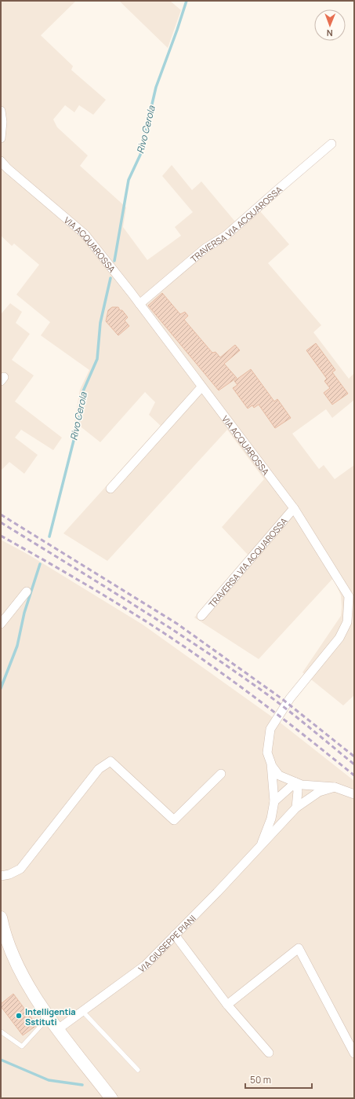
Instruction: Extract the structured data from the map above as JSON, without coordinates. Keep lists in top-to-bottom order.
{
  "streets": {
    "street": ["TRAVERSA VIA ACQUAROSSA", "VIA ACQUAROSSA", "VIA GIUSEPPE PIANI"]
  },
  "crossings": [
    ["TRAVERSA VIA ACQUAROSSA", "VIA ACQUAROSSA"]
  ],
  "water": ["Rivo Cerola"],
  "places": ["Intelligentia Sstituti"],
  "scale_bar": "50 m",
  "north": "bottom"
}
